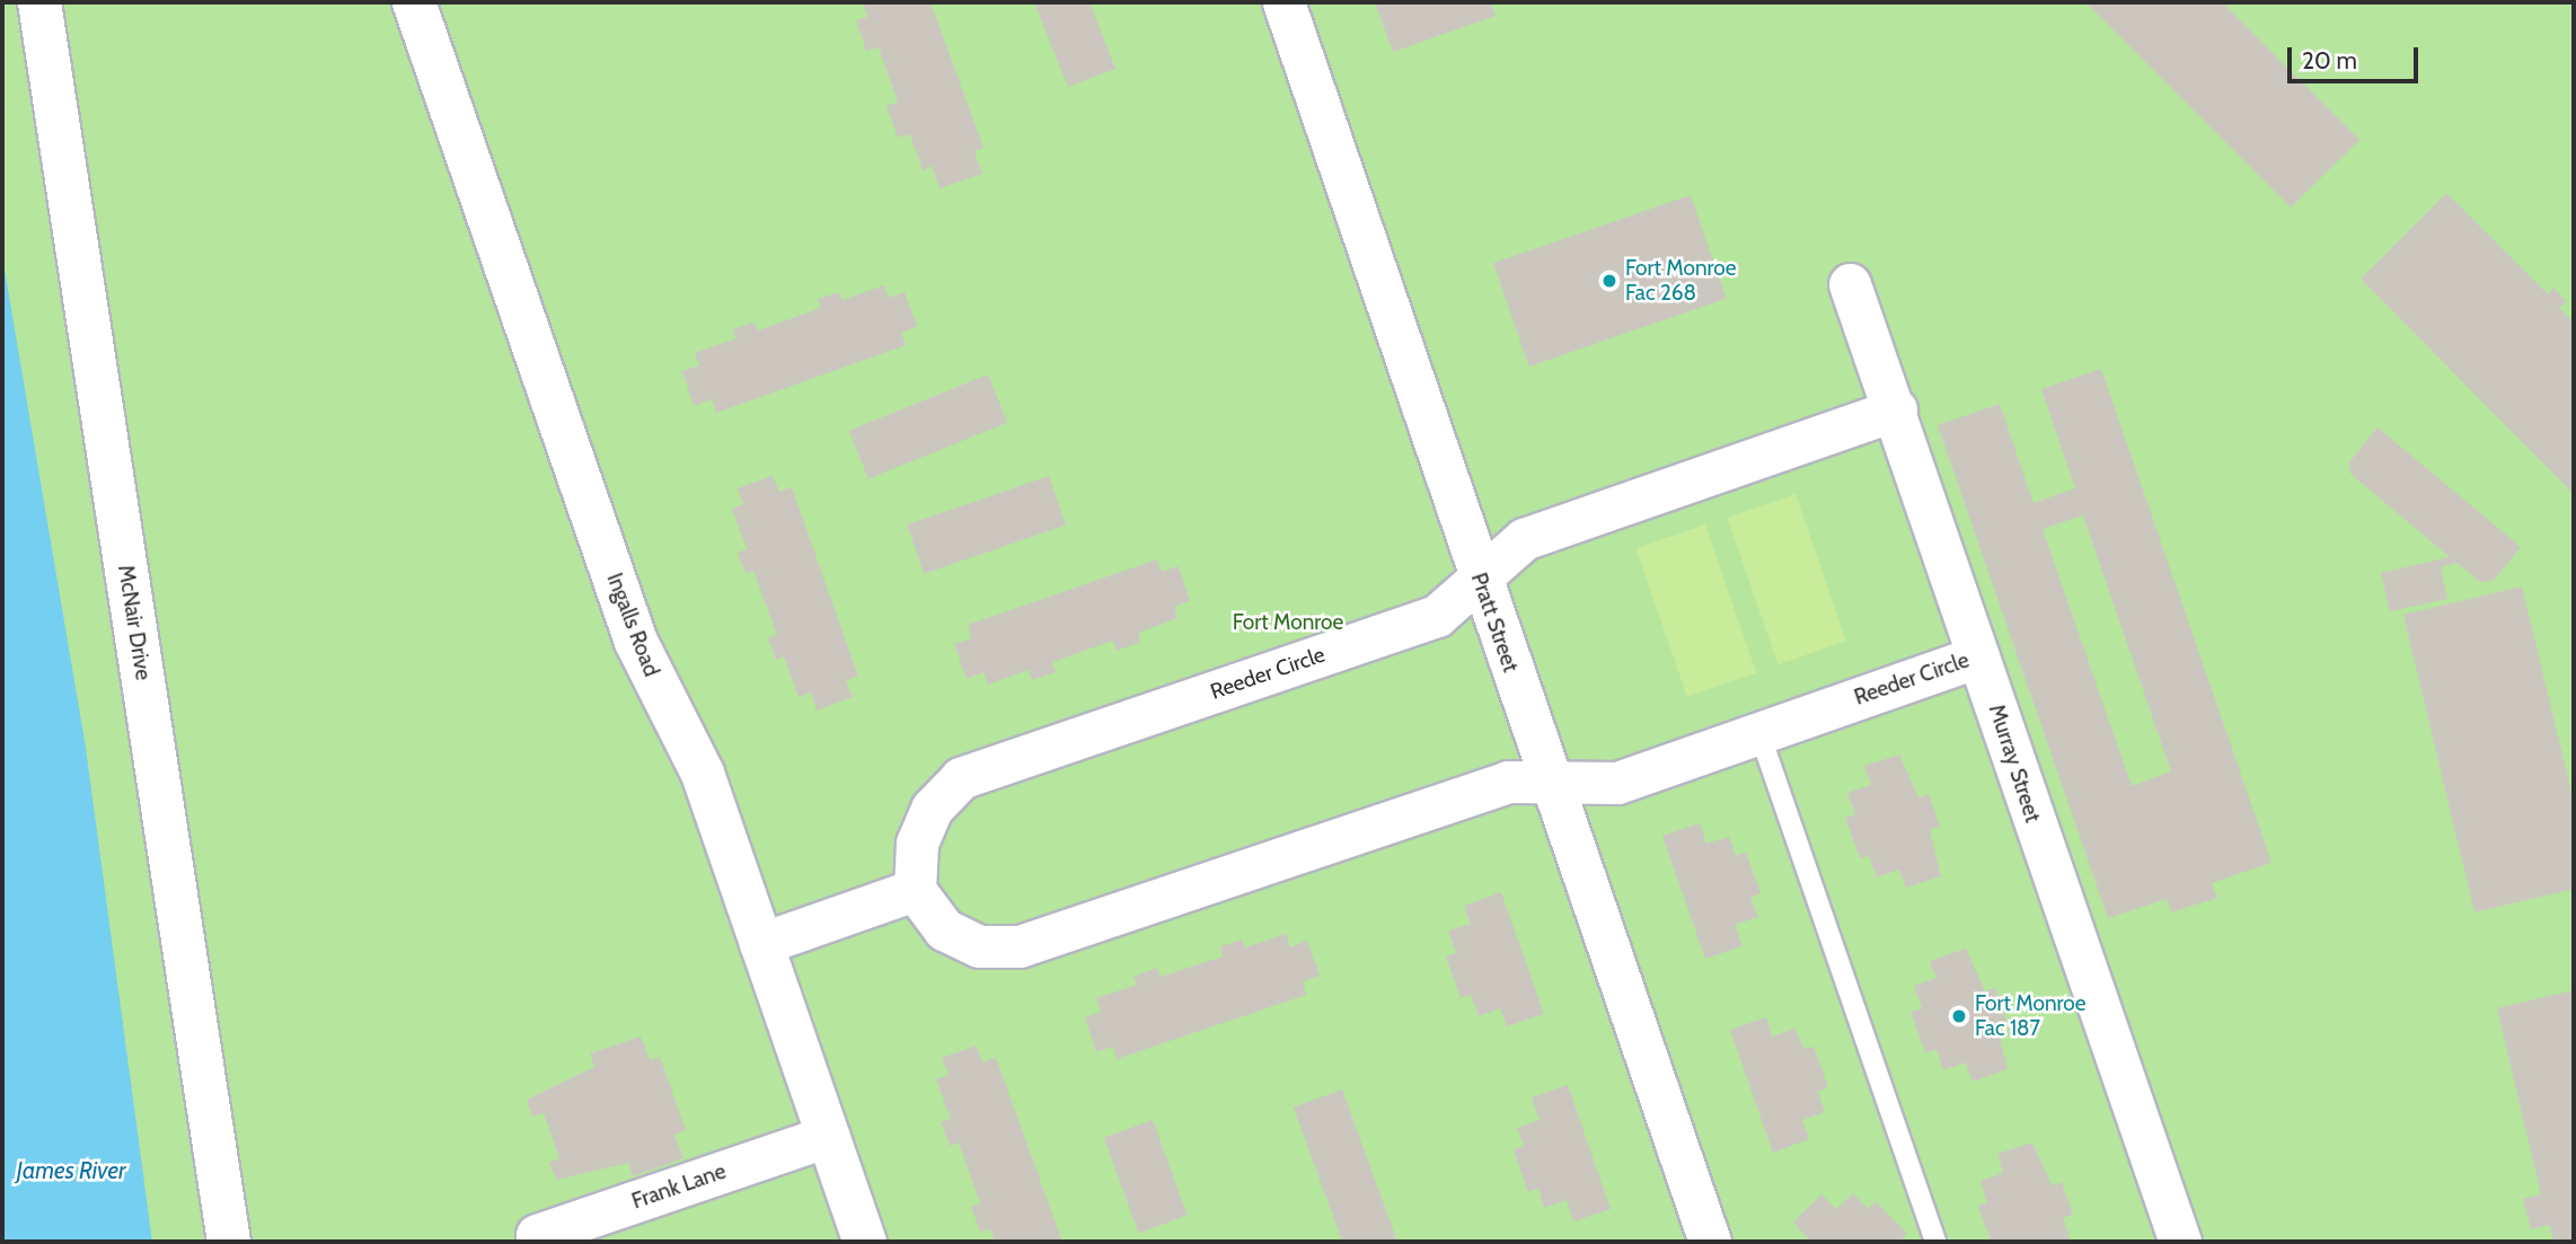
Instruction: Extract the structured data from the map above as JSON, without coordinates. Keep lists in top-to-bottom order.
{
  "streets": {
    "street": [
      "McNair Drive",
      "Pratt Street",
      "Ingalls Road",
      "Reeder Circle",
      "Murray Street",
      "Frank Lane"
    ]
  },
  "crossings": [
    ["Pratt Street", "Reeder Circle"],
    ["Ingalls Road", "Frank Lane"],
    ["Reeder Circle", "Murray Street"]
  ],
  "water": ["James River"],
  "parks": ["Fort Monroe"],
  "places": ["Fort Monroe Fac 268", "Fort Monroe Fac 187"],
  "scale_bar": "20 m"
}
